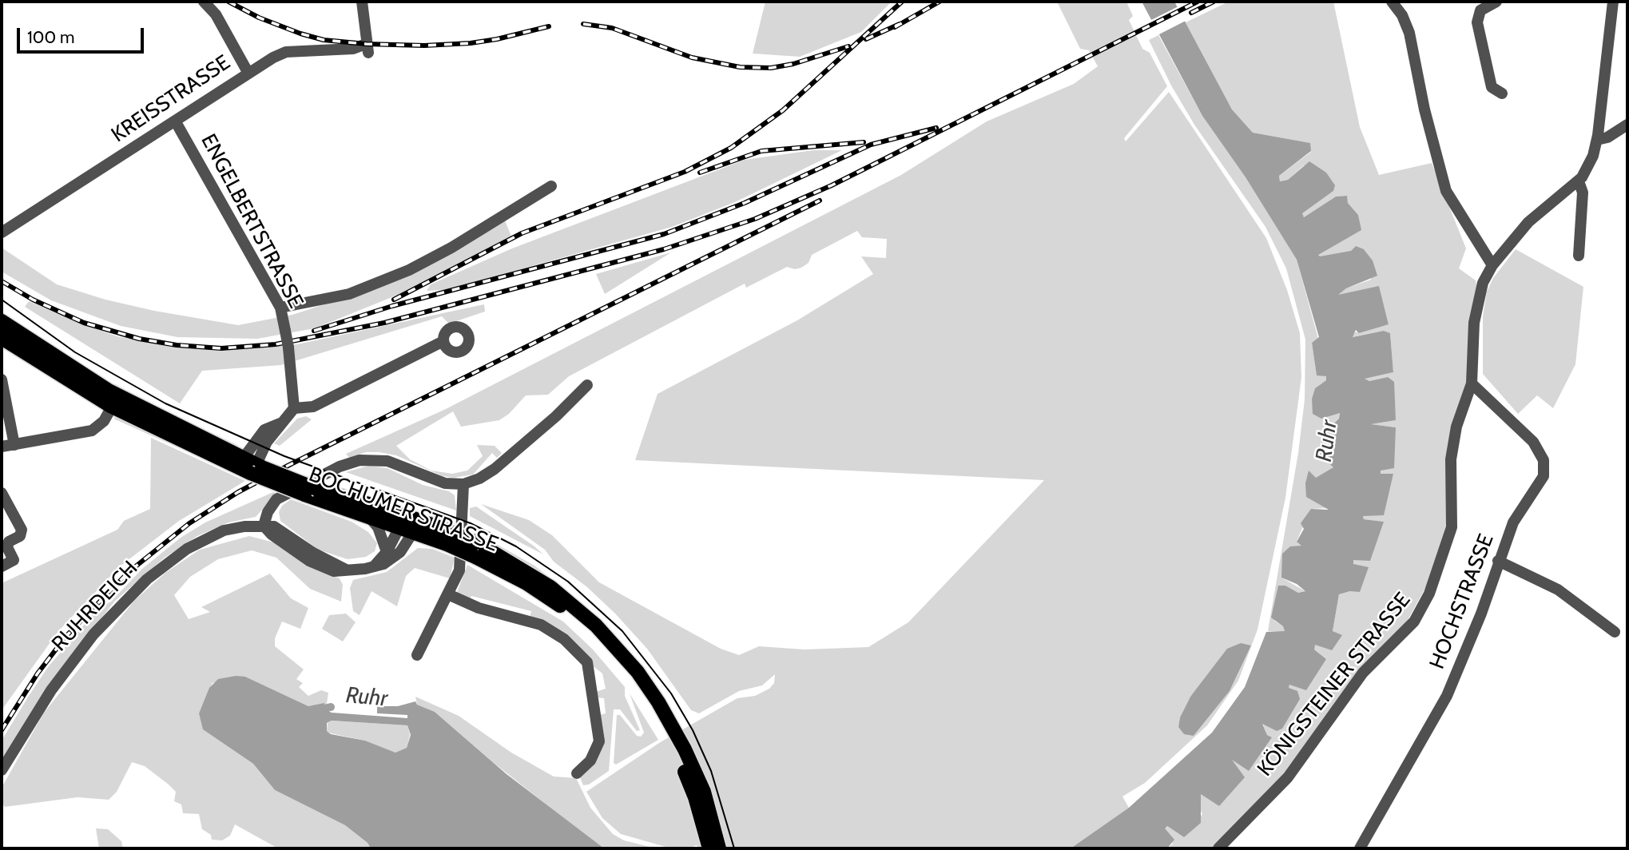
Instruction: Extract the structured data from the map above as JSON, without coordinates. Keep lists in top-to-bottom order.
{
  "streets": {
    "main road": ["BOCHUMER STRASSE"],
    "street": [
      "KREISSTRASSE",
      "ENGELBERTSTRASSE",
      "HOCHSTRASSE",
      "RUHRDEICH",
      "KÖNIGSTEINER STRASSE"
    ]
  },
  "crossings": [
    ["KREISSTRASSE", "ENGELBERTSTRASSE"],
    ["BOCHUMER STRASSE", "RUHRDEICH"],
    ["HOCHSTRASSE", "KÖNIGSTEINER STRASSE"]
  ],
  "water": ["Ruhr"],
  "scale_bar": "100 m"
}
